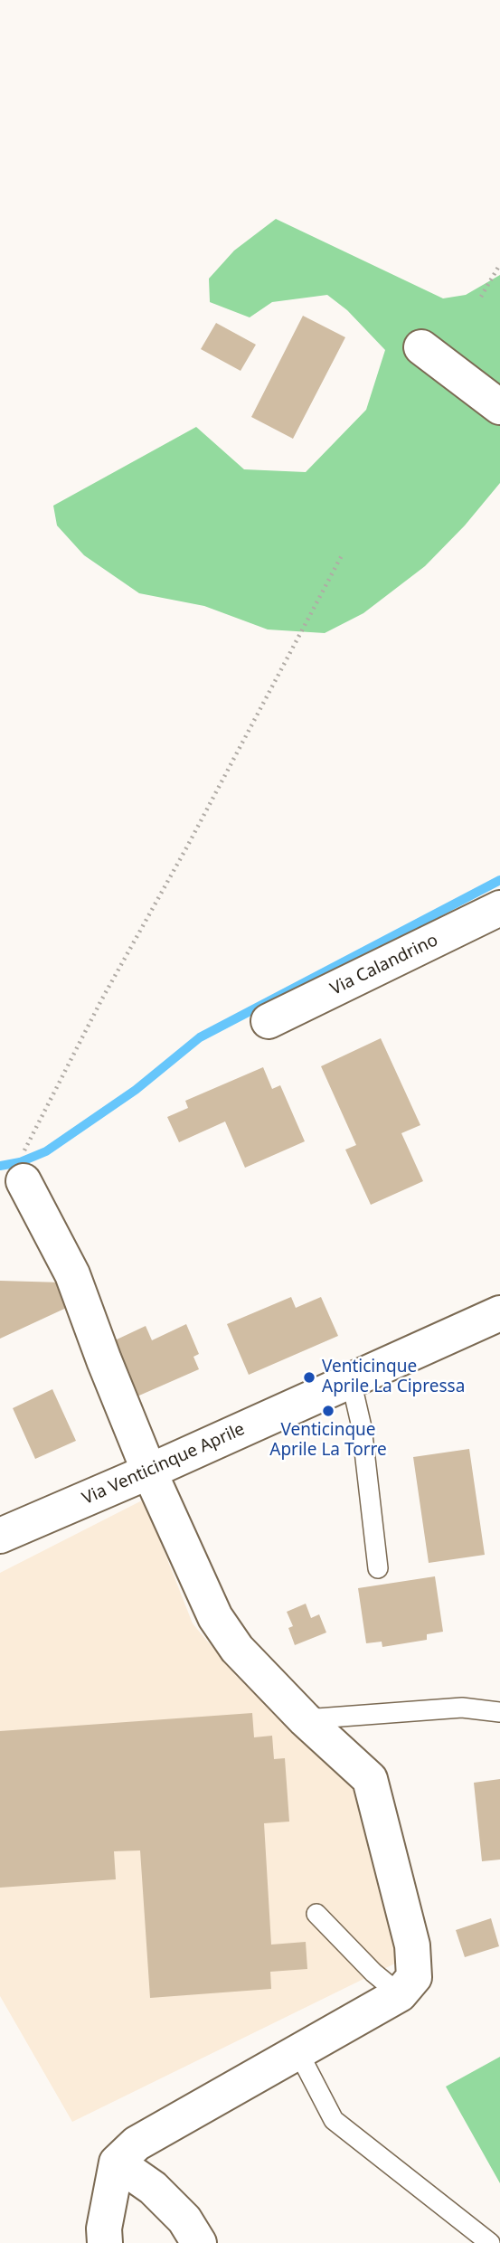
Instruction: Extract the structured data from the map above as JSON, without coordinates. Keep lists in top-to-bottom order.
{
  "streets": {
    "street": ["Via Calandrino", "Via Venticinque Aprile"]
  },
  "places": ["Venticinque Aprile La Cipressa", "Venticinque Aprile La Torre"]
}
